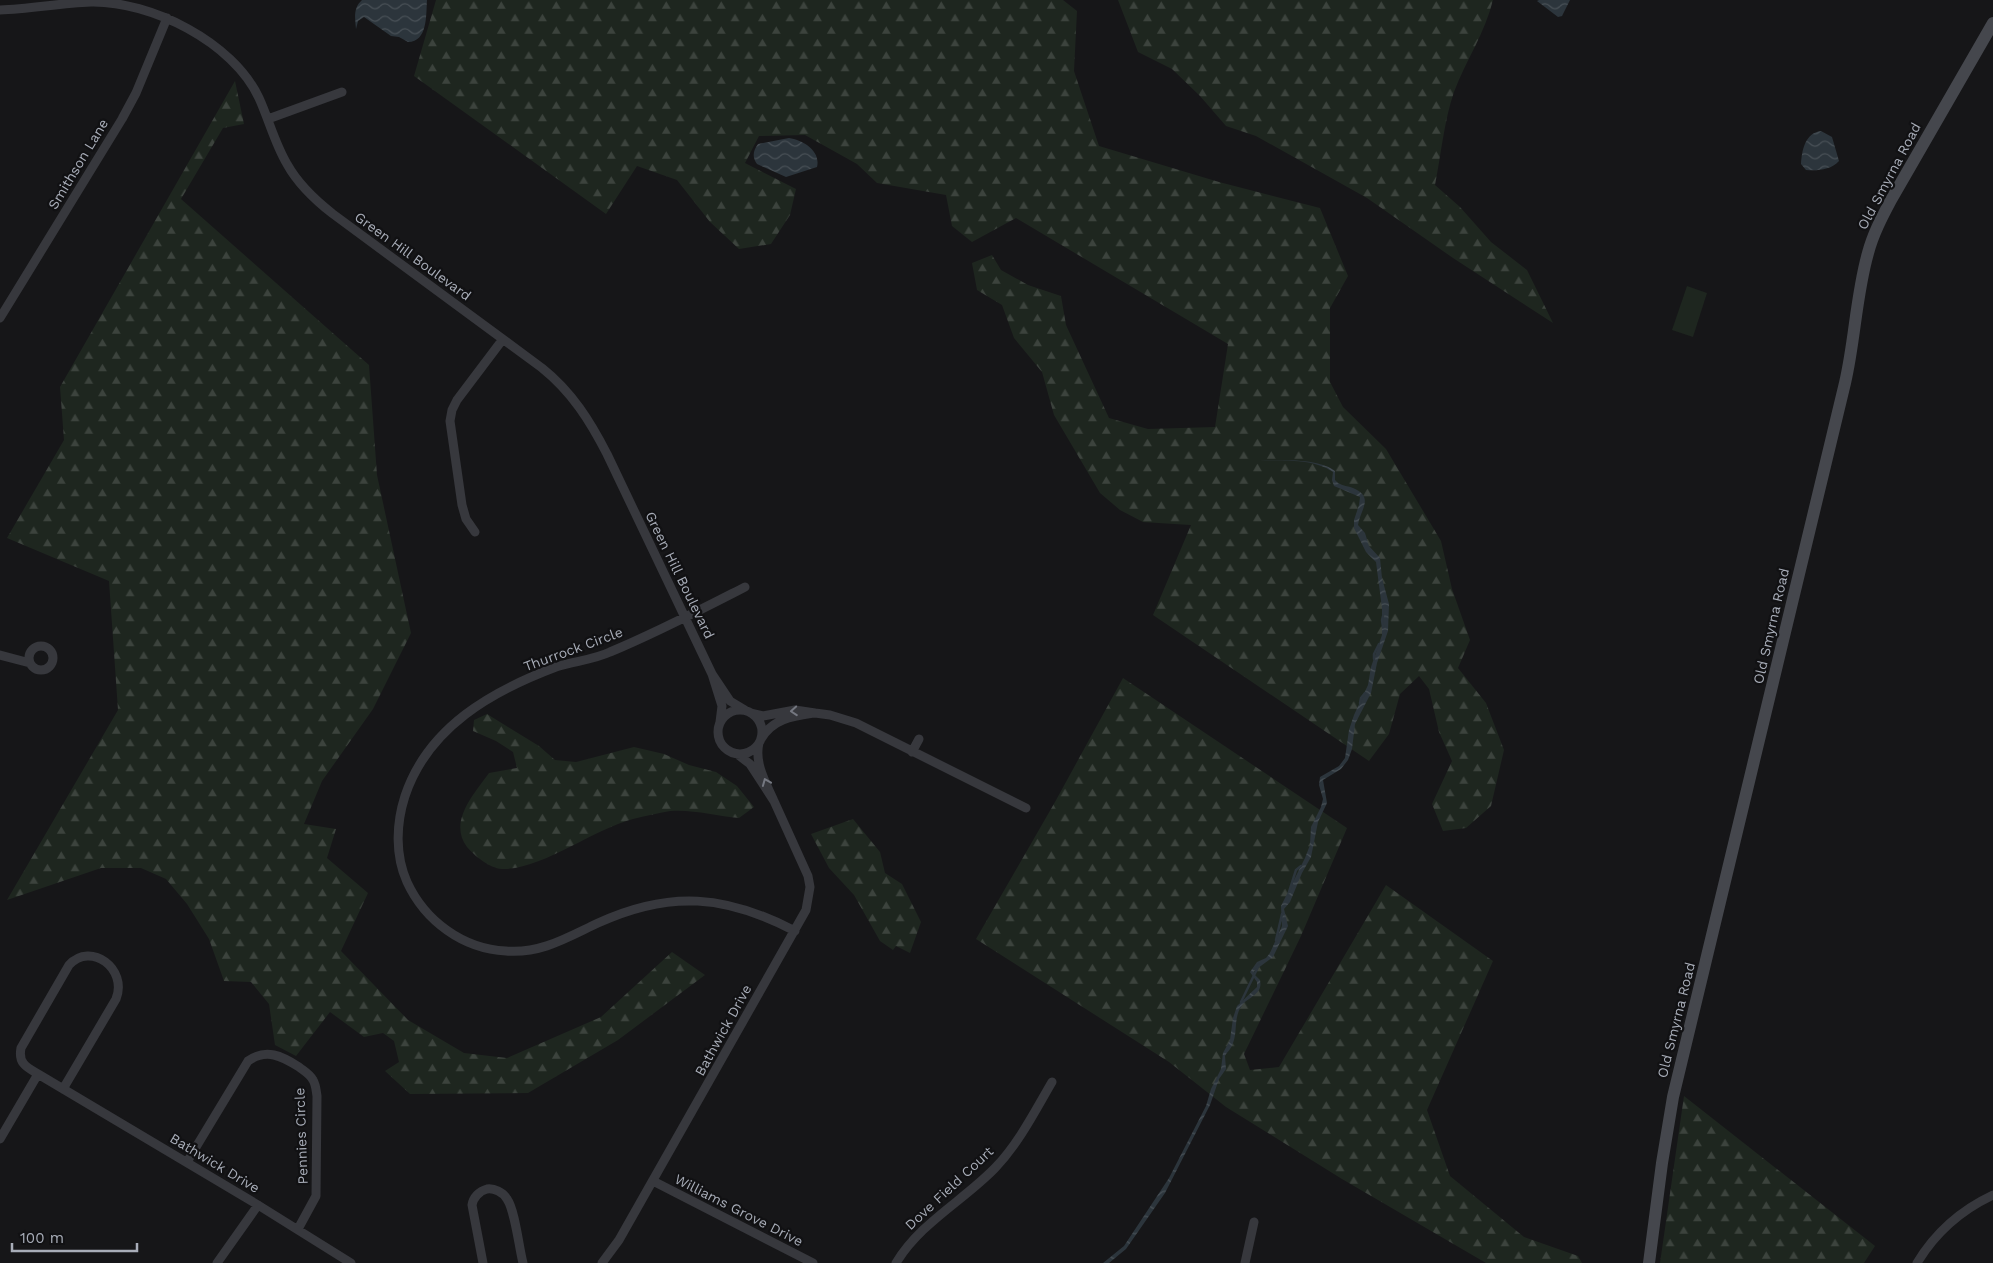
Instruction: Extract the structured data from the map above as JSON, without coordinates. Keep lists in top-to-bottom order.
{
  "streets": {
    "street": [
      "Smithson Lane",
      "Old Smyrna Road",
      "Green Hill Boulevard",
      "Thurrock Circle",
      "Bathwick Drive",
      "Pennies Circle",
      "Dove Field Court",
      "Williams Grove Drive"
    ]
  },
  "crossings": [
    ["Smithson Lane", "Green Hill Boulevard"],
    ["Green Hill Boulevard", "Thurrock Circle"],
    ["Green Hill Boulevard", "Bathwick Drive"],
    ["Thurrock Circle", "Bathwick Drive"],
    ["Bathwick Drive", "Pennies Circle"],
    ["Bathwick Drive", "Williams Grove Drive"]
  ],
  "scale_bar": "100 m"
}
